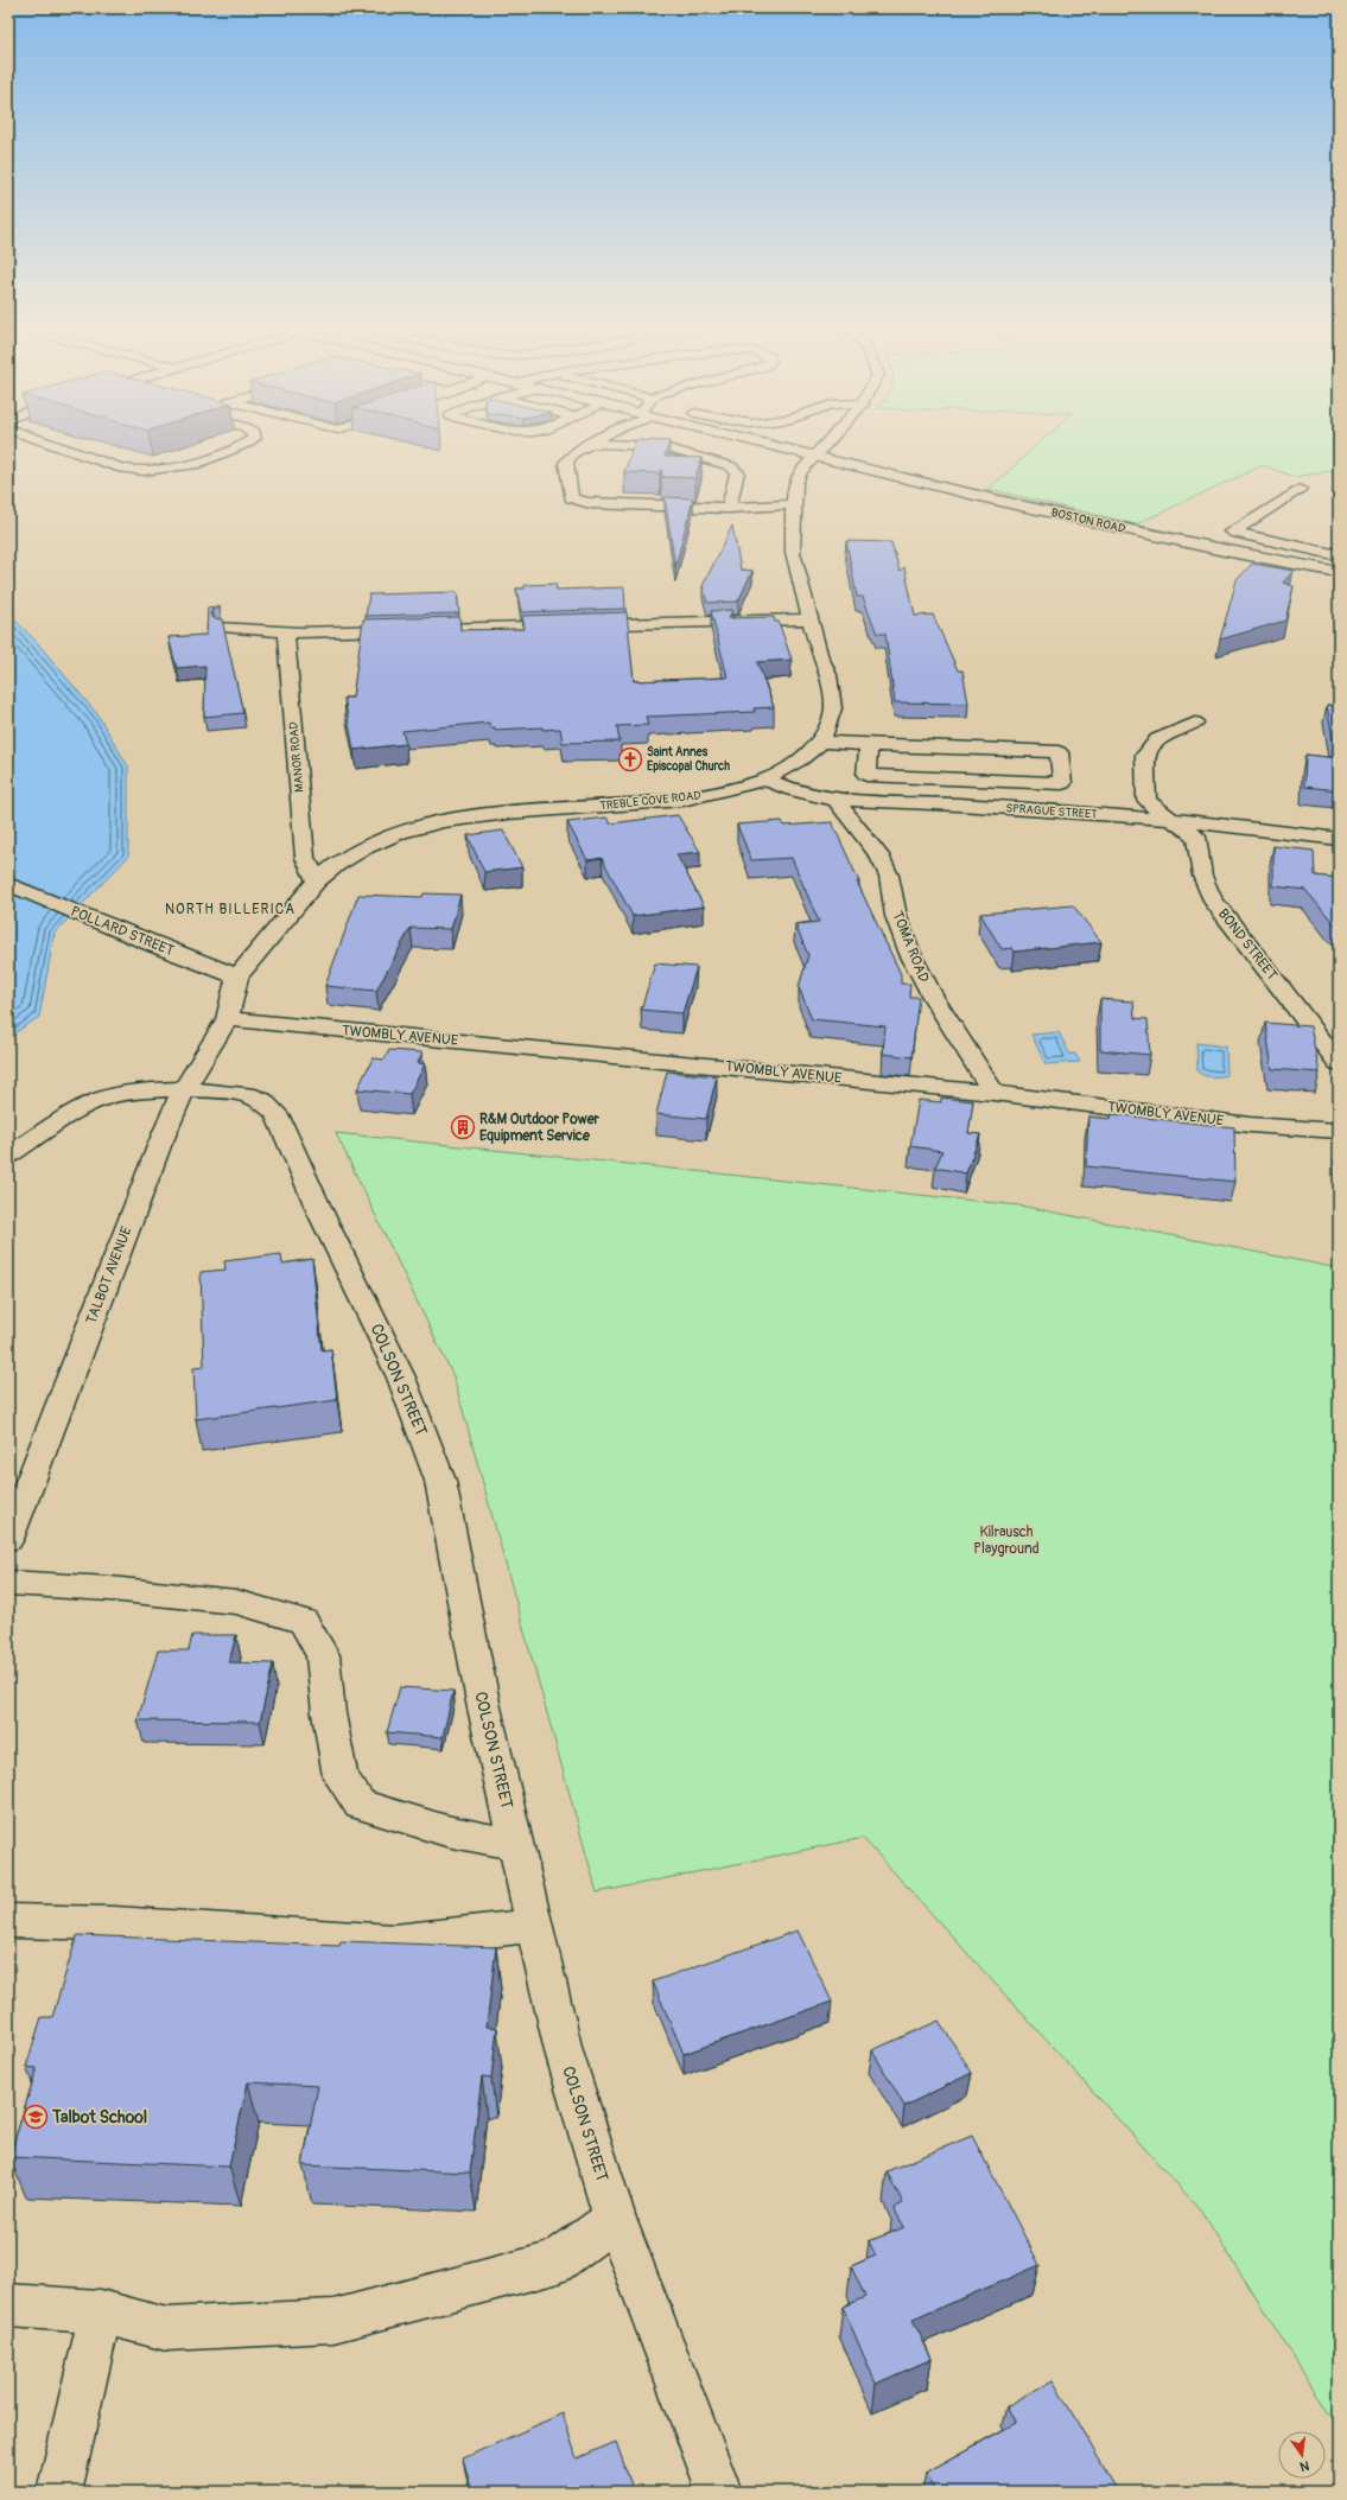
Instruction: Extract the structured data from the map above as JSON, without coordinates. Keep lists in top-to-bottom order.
{
  "streets": {
    "street": [
      "BOSTON ROAD",
      "MANOR ROAD",
      "TREBLE COVE ROAD",
      "SPRAGUE STREET",
      "POLLARD STREET",
      "BOND STREET",
      "TOMA ROAD",
      "TWOMBLY AVENUE",
      "TALBOT AVENUE",
      "COLSON STREET"
    ]
  },
  "crossings": [
    ["BOSTON ROAD", "TREBLE COVE ROAD"],
    ["MANOR ROAD", "TREBLE COVE ROAD"],
    ["TREBLE COVE ROAD", "SPRAGUE STREET"],
    ["TREBLE COVE ROAD", "POLLARD STREET"],
    ["SPRAGUE STREET", "BOND STREET"],
    ["SPRAGUE STREET", "TOMA ROAD"],
    ["TOMA ROAD", "TWOMBLY AVENUE"],
    ["TWOMBLY AVENUE", "TALBOT AVENUE"],
    ["TALBOT AVENUE", "COLSON STREET"]
  ],
  "districts": ["NORTH BILLERICA"],
  "parks": ["Kilrausch Playground"],
  "places": {
    "church": ["Saint Annes Episcopal Church"],
    "building": ["R&M Outdoor Power Equipment Service"],
    "school or university": ["Talbot School"]
  },
  "north": "bottom"
}
